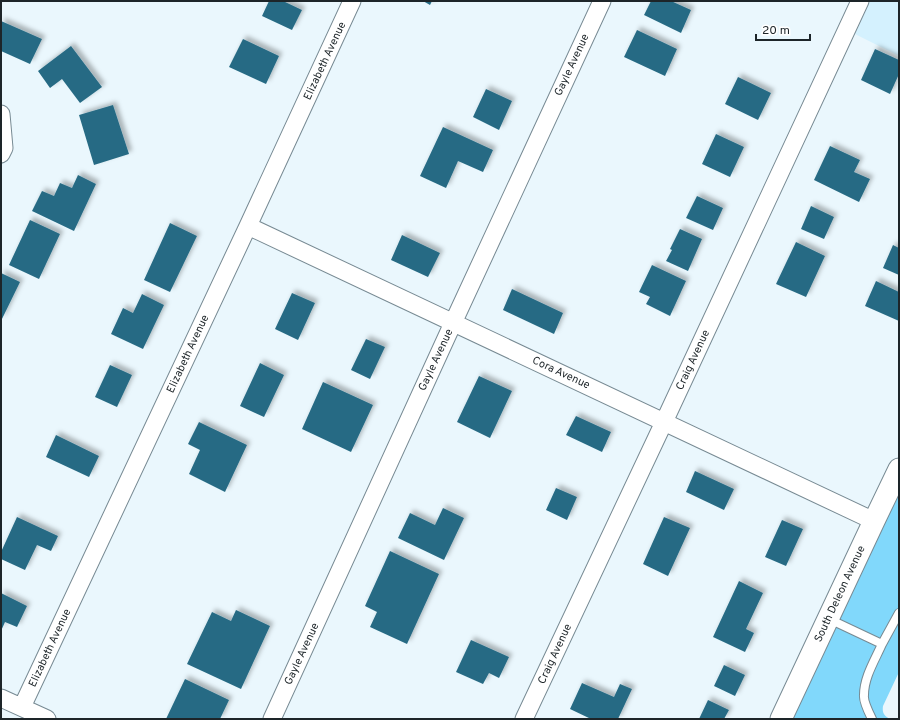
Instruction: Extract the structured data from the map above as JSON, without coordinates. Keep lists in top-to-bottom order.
{
  "streets": {
    "street": [
      "Elizabeth Avenue",
      "Gayle Avenue",
      "Craig Avenue",
      "Cora Avenue",
      "South Deleon Avenue"
    ]
  },
  "crossings": [
    ["Elizabeth Avenue", "Cora Avenue"],
    ["Gayle Avenue", "Cora Avenue"],
    ["Craig Avenue", "Cora Avenue"],
    ["Cora Avenue", "South Deleon Avenue"]
  ],
  "scale_bar": "20 m"
}
